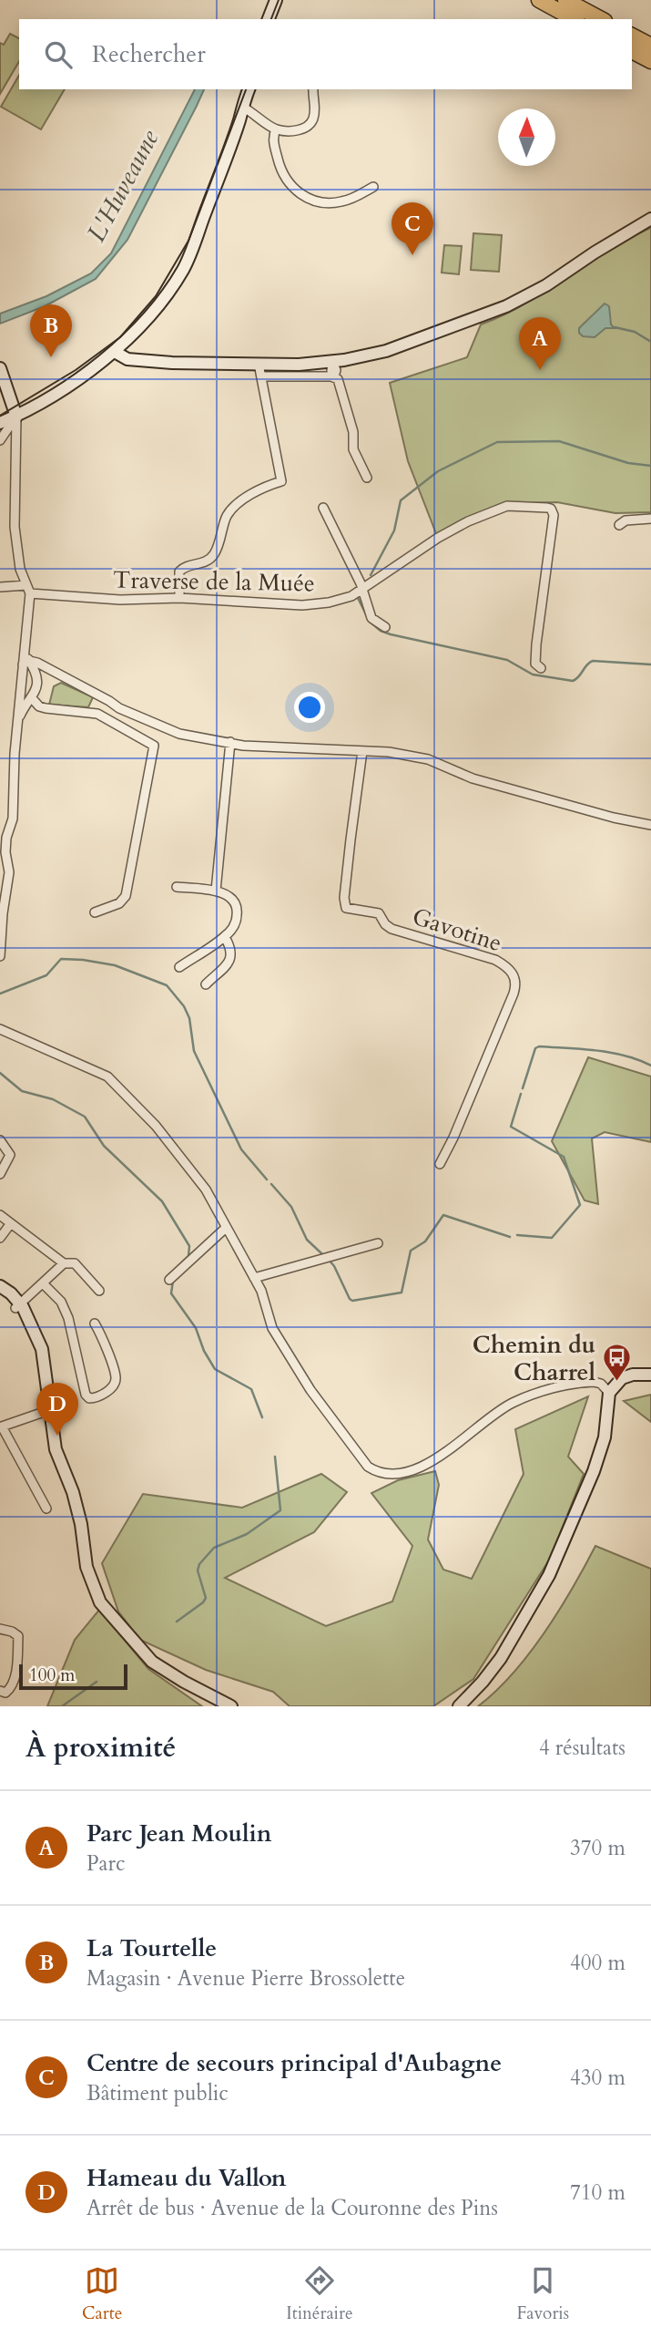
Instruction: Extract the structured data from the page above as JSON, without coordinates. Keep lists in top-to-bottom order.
{
  "streets": {
    "street": ["Traverse de la Muée", "Gavotine"]
  },
  "water": ["L'Huveaune"],
  "places": {
    "bus stop": ["Chemin du Charrel"]
  },
  "scale_bar": "100 m",
  "north": "top",
  "page": {
    "search": "Rechercher",
    "pins": [
      "C",
      "B",
      "A",
      "D"
    ],
    "scale": "100 m",
    "heading": ["À proximité", "4 résultats"],
    "list": [
      {
        "mark": "A",
        "name": "Parc Jean Moulin",
        "note": "Parc",
        "value": "370 m"
      },
      {
        "mark": "B",
        "name": "La Tourtelle",
        "note": "Magasin · Avenue Pierre Brossolette",
        "value": "400 m"
      },
      {
        "mark": "C",
        "name": "Centre de secours principal d'Aubagne",
        "note": "Bâtiment public",
        "value": "430 m"
      },
      {
        "mark": "D",
        "name": "Hameau du Vallon",
        "note": "Arrêt de bus · Avenue de la Couronne des Pins",
        "value": "710 m"
      }
    ],
    "nav": ["Carte", "Itinéraire", "Favoris"]
  }
}
